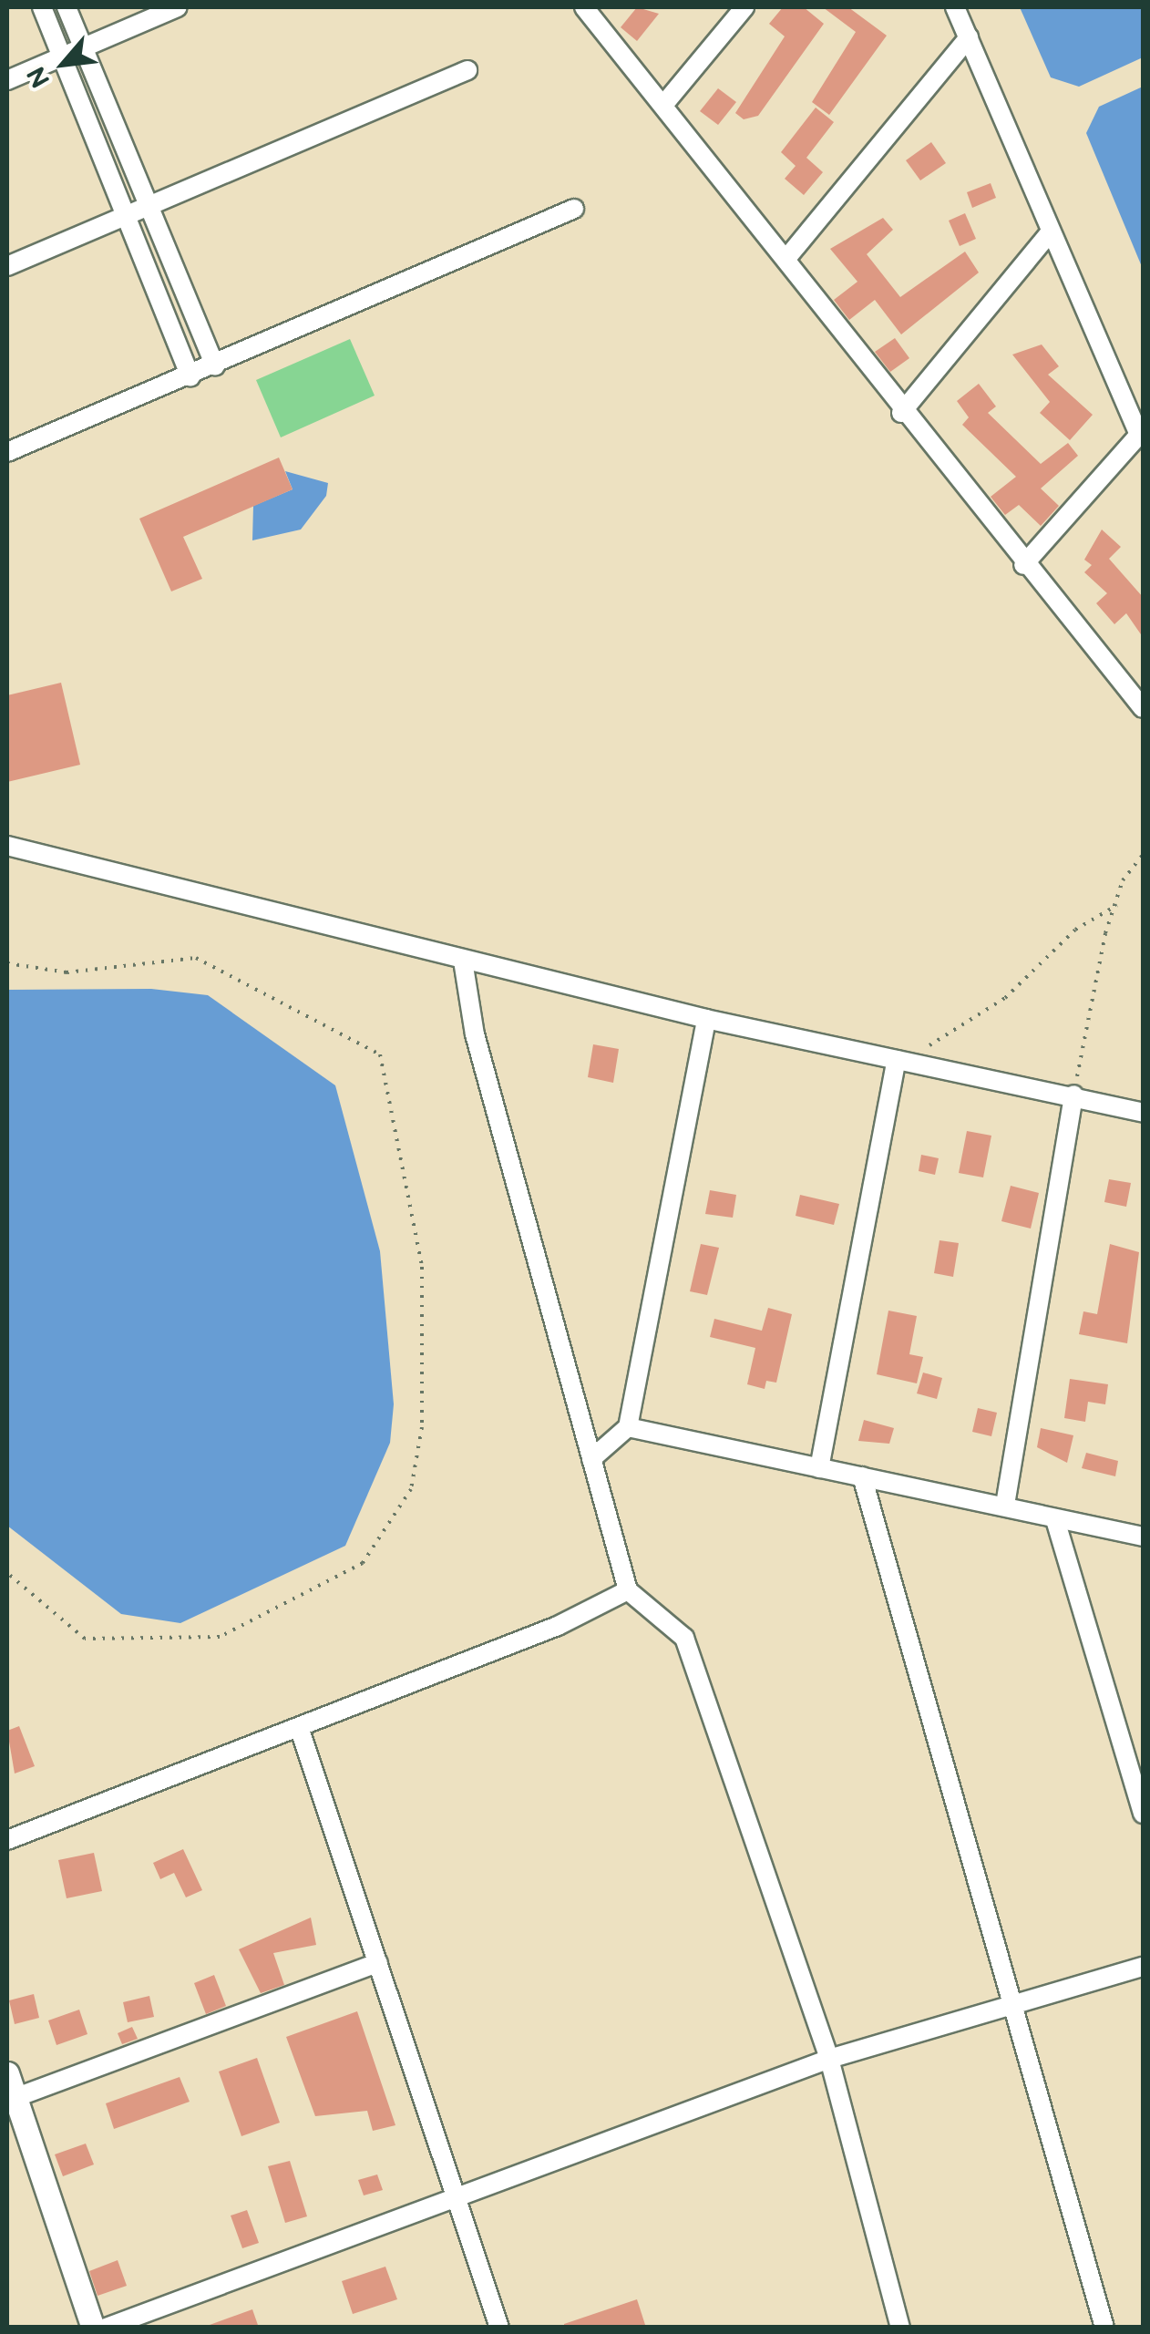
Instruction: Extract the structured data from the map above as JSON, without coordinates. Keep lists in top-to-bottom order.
{
  "north": "bottom left"
}
